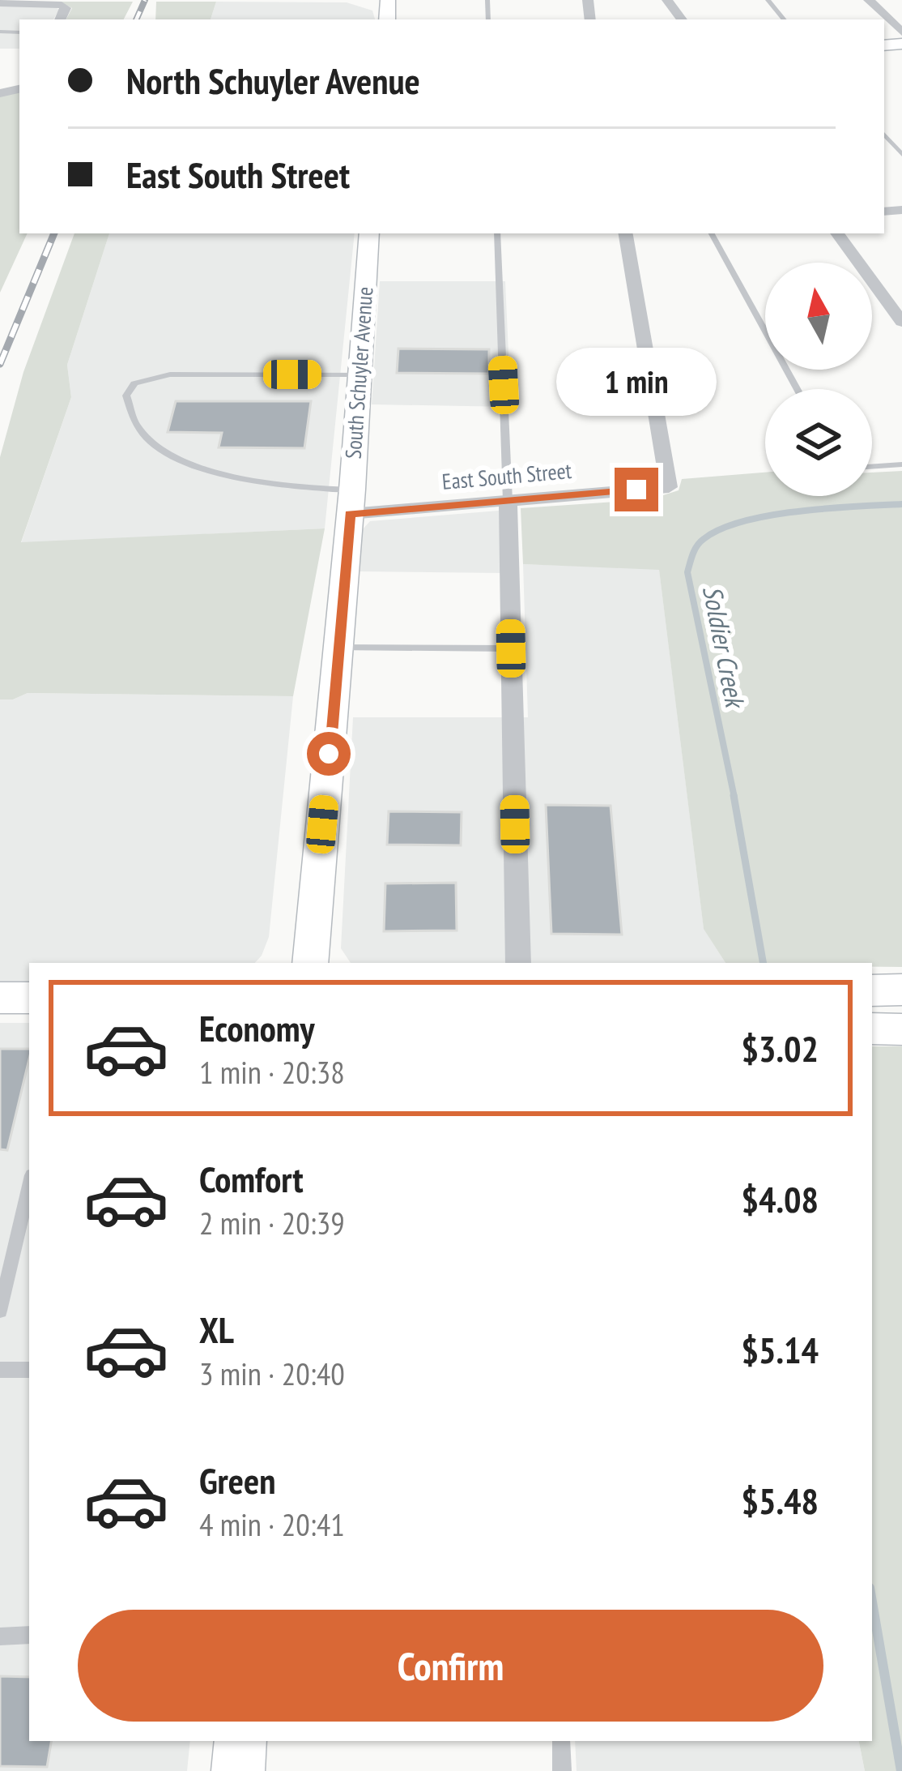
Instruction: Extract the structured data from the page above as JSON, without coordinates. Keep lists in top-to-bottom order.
{
  "streets": {
    "main road": ["South Schuyler Avenue"],
    "street": ["East South Street"]
  },
  "crossings": [
    ["South Schuyler Avenue", "East South Street"]
  ],
  "water": ["Soldier Creek"],
  "north": "top",
  "page": {
    "banner": ["North Schuyler Avenue", "East South Street"],
    "bubble": "1 min",
    "list": [
      {
        "name": "Economy",
        "note": "1 min · 20:38",
        "value": "$3.02"
      },
      {
        "name": "Comfort",
        "note": "2 min · 20:39",
        "value": "$4.08"
      },
      {
        "name": "XL",
        "note": "3 min · 20:40",
        "value": "$5.14"
      },
      {
        "name": "Green",
        "note": "4 min · 20:41",
        "value": "$5.48"
      }
    ],
    "buttons": "Confirm"
  }
}
